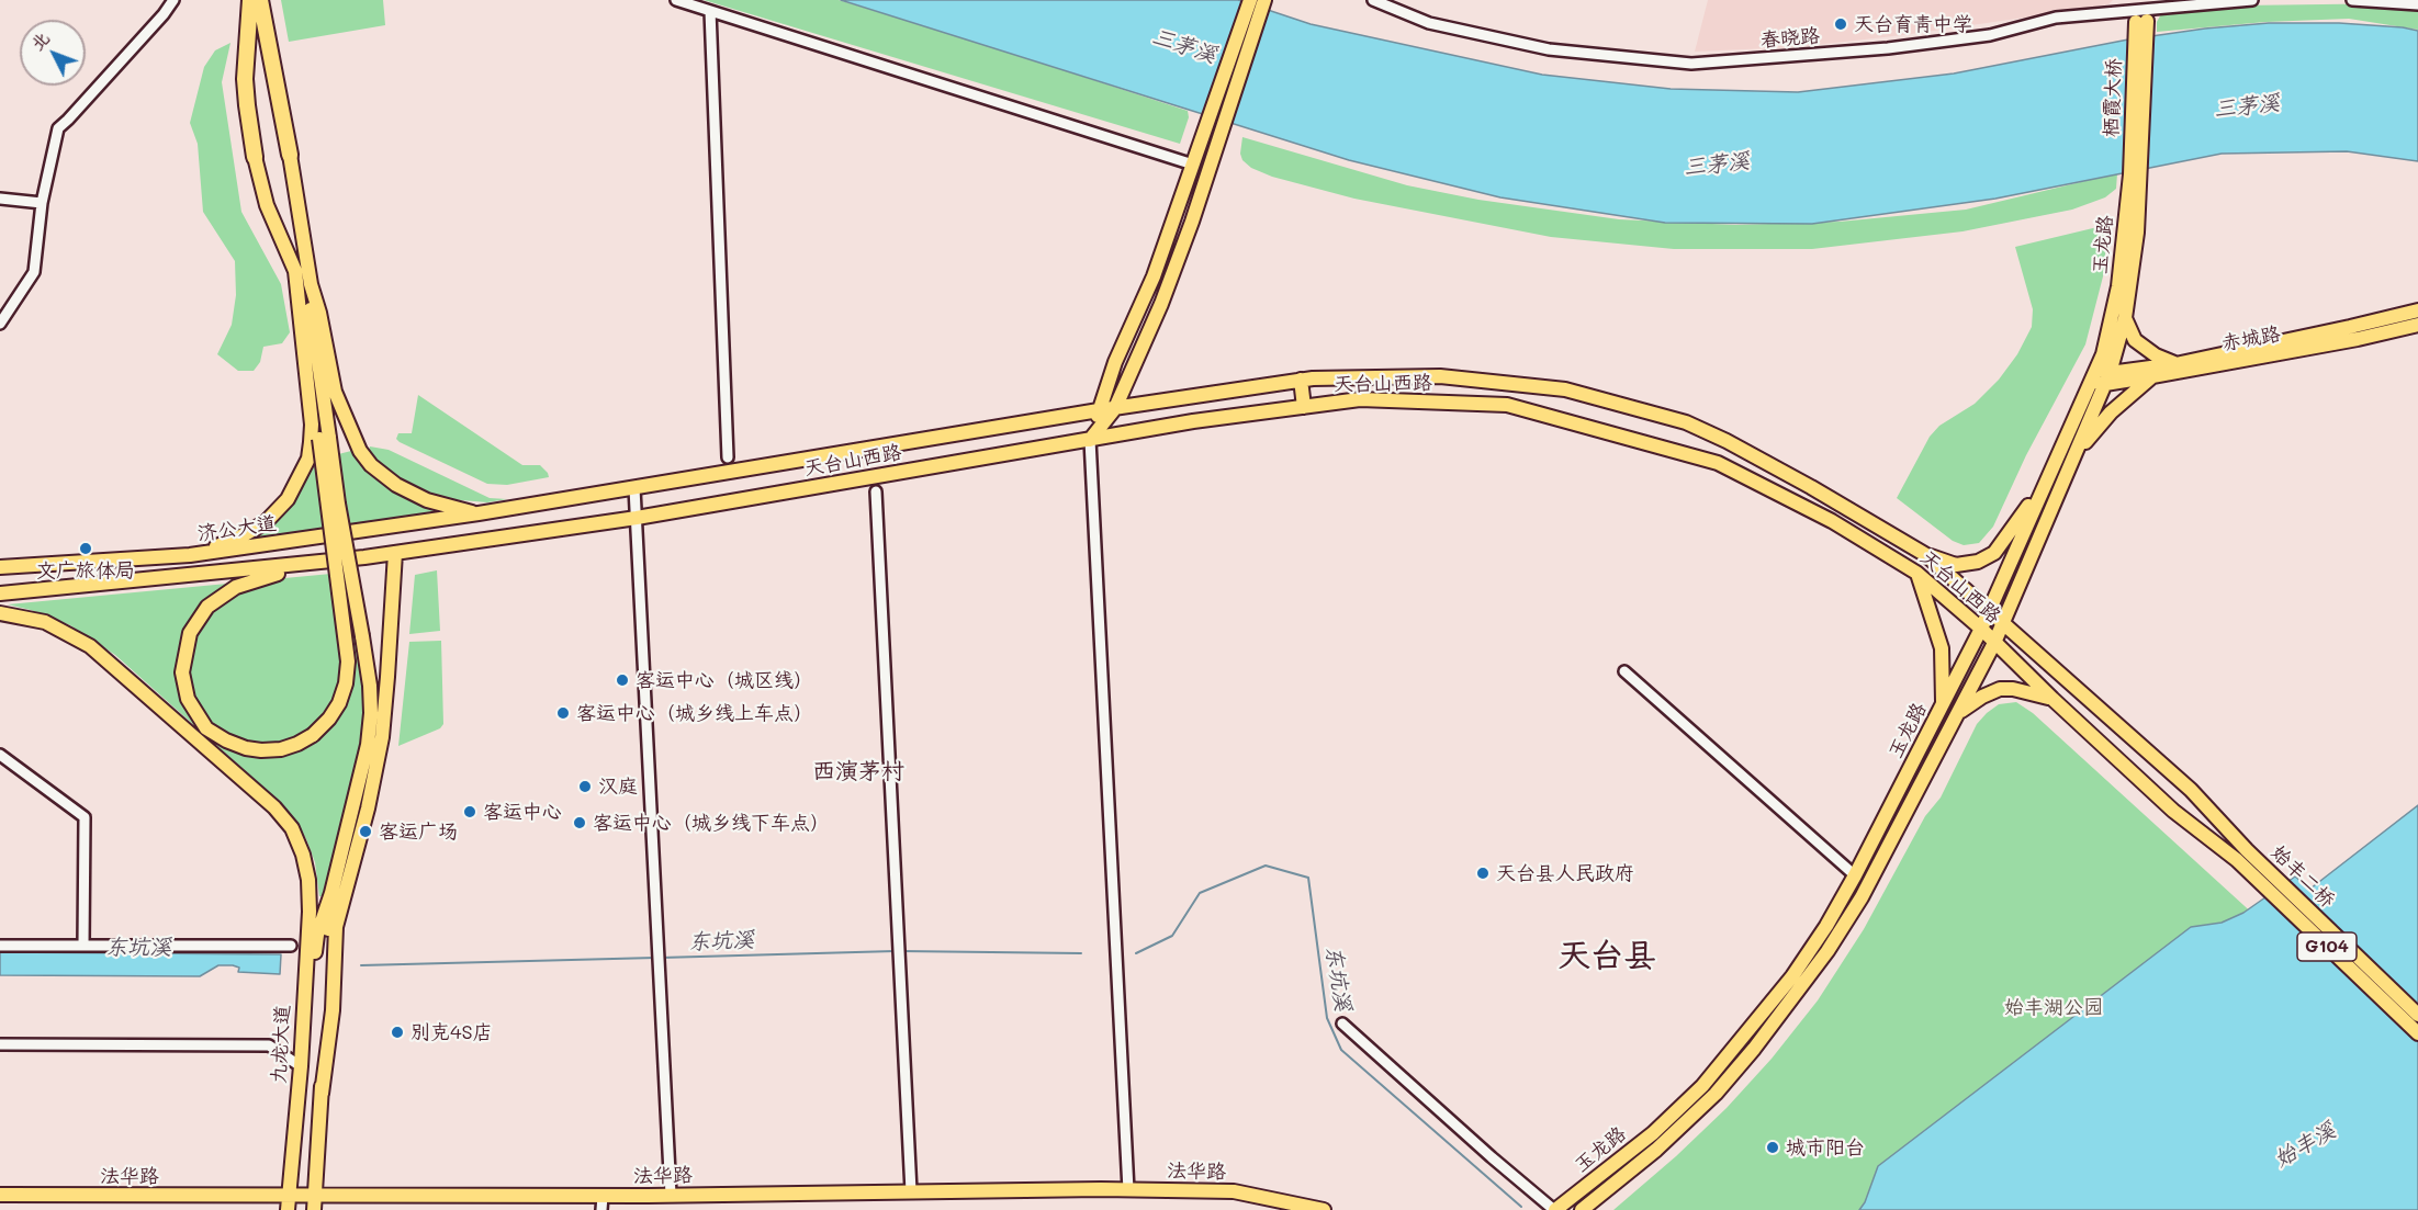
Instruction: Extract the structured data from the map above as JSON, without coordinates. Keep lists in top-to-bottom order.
{
  "streets": {
    "main road": [
      "栖霞大桥",
      "玉龙路",
      "赤城路",
      "天台山西路",
      "济公大道",
      "始丰二桥",
      "G104",
      "九龙大道",
      "法华路"
    ],
    "street": ["春晓路"]
  },
  "crossings": [
    ["春晓路", "栖霞大桥"],
    ["栖霞大桥", "玉龙路"],
    ["玉龙路", "赤城路"],
    ["玉龙路", "天台山西路"],
    ["天台山西路", "济公大道"],
    ["天台山西路", "始丰二桥"],
    ["九龙大道", "法华路"]
  ],
  "districts": ["西演茅村", "天台县"],
  "water": ["三茅溪", "东坑溪", "始丰溪"],
  "parks": ["始丰湖公园"],
  "places": [
    "天台育青中学",
    "文广旅体局",
    "客运中心（城区线）",
    "客运中心（城乡线上车点）",
    "汉庭",
    "客运中心",
    "客运中心（城乡线下车点）",
    "客运广场",
    "天台县人民政府",
    "别克4S店",
    "城市阳台"
  ],
  "north": "top left"
}
